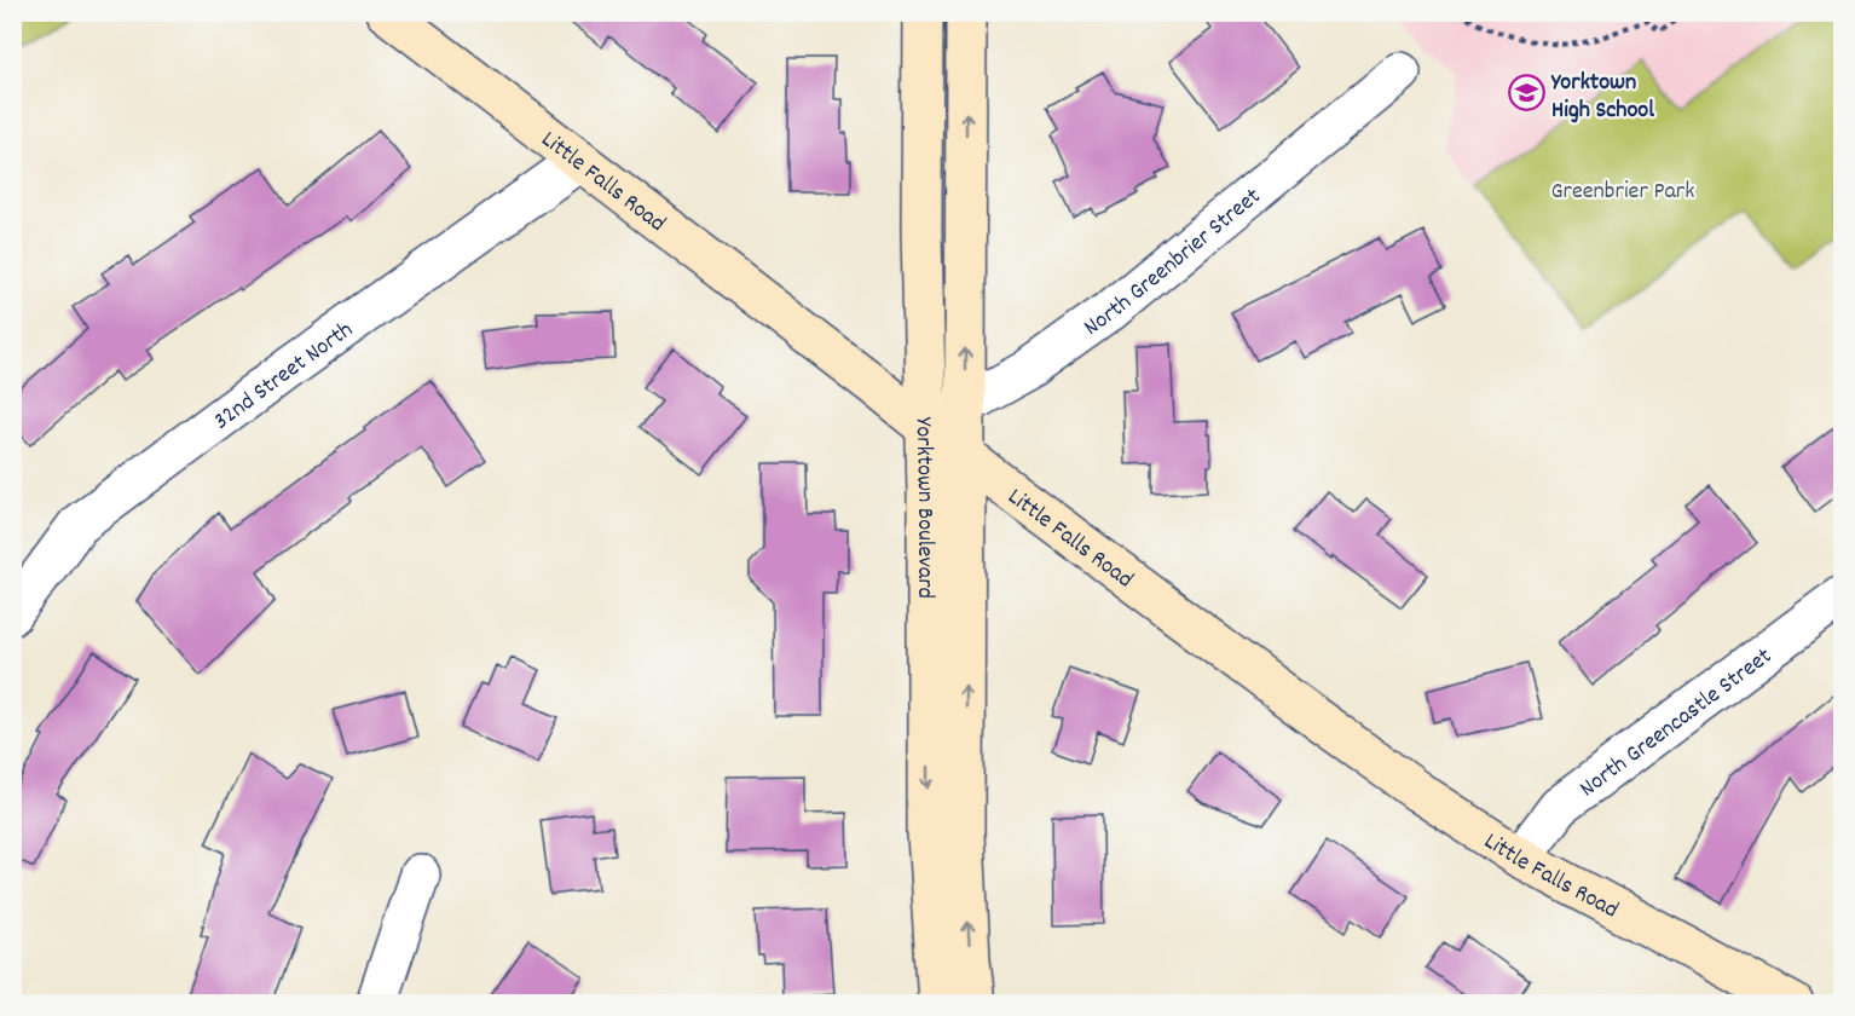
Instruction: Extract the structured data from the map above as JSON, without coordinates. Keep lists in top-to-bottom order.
{
  "streets": {
    "street": [
      "Little Falls Road",
      "North Greenbrier Street",
      "32nd Street North",
      "Yorktown Boulevard",
      "North Greencastle Street"
    ]
  },
  "crossings": [
    ["Little Falls Road", "North Greenbrier Street"],
    ["Little Falls Road", "32nd Street North"],
    ["Little Falls Road", "Yorktown Boulevard"],
    ["Little Falls Road", "North Greencastle Street"],
    ["North Greenbrier Street", "Yorktown Boulevard"]
  ],
  "parks": ["Greenbrier Park"],
  "places": {
    "school or university": ["Yorktown High School"]
  }
}
